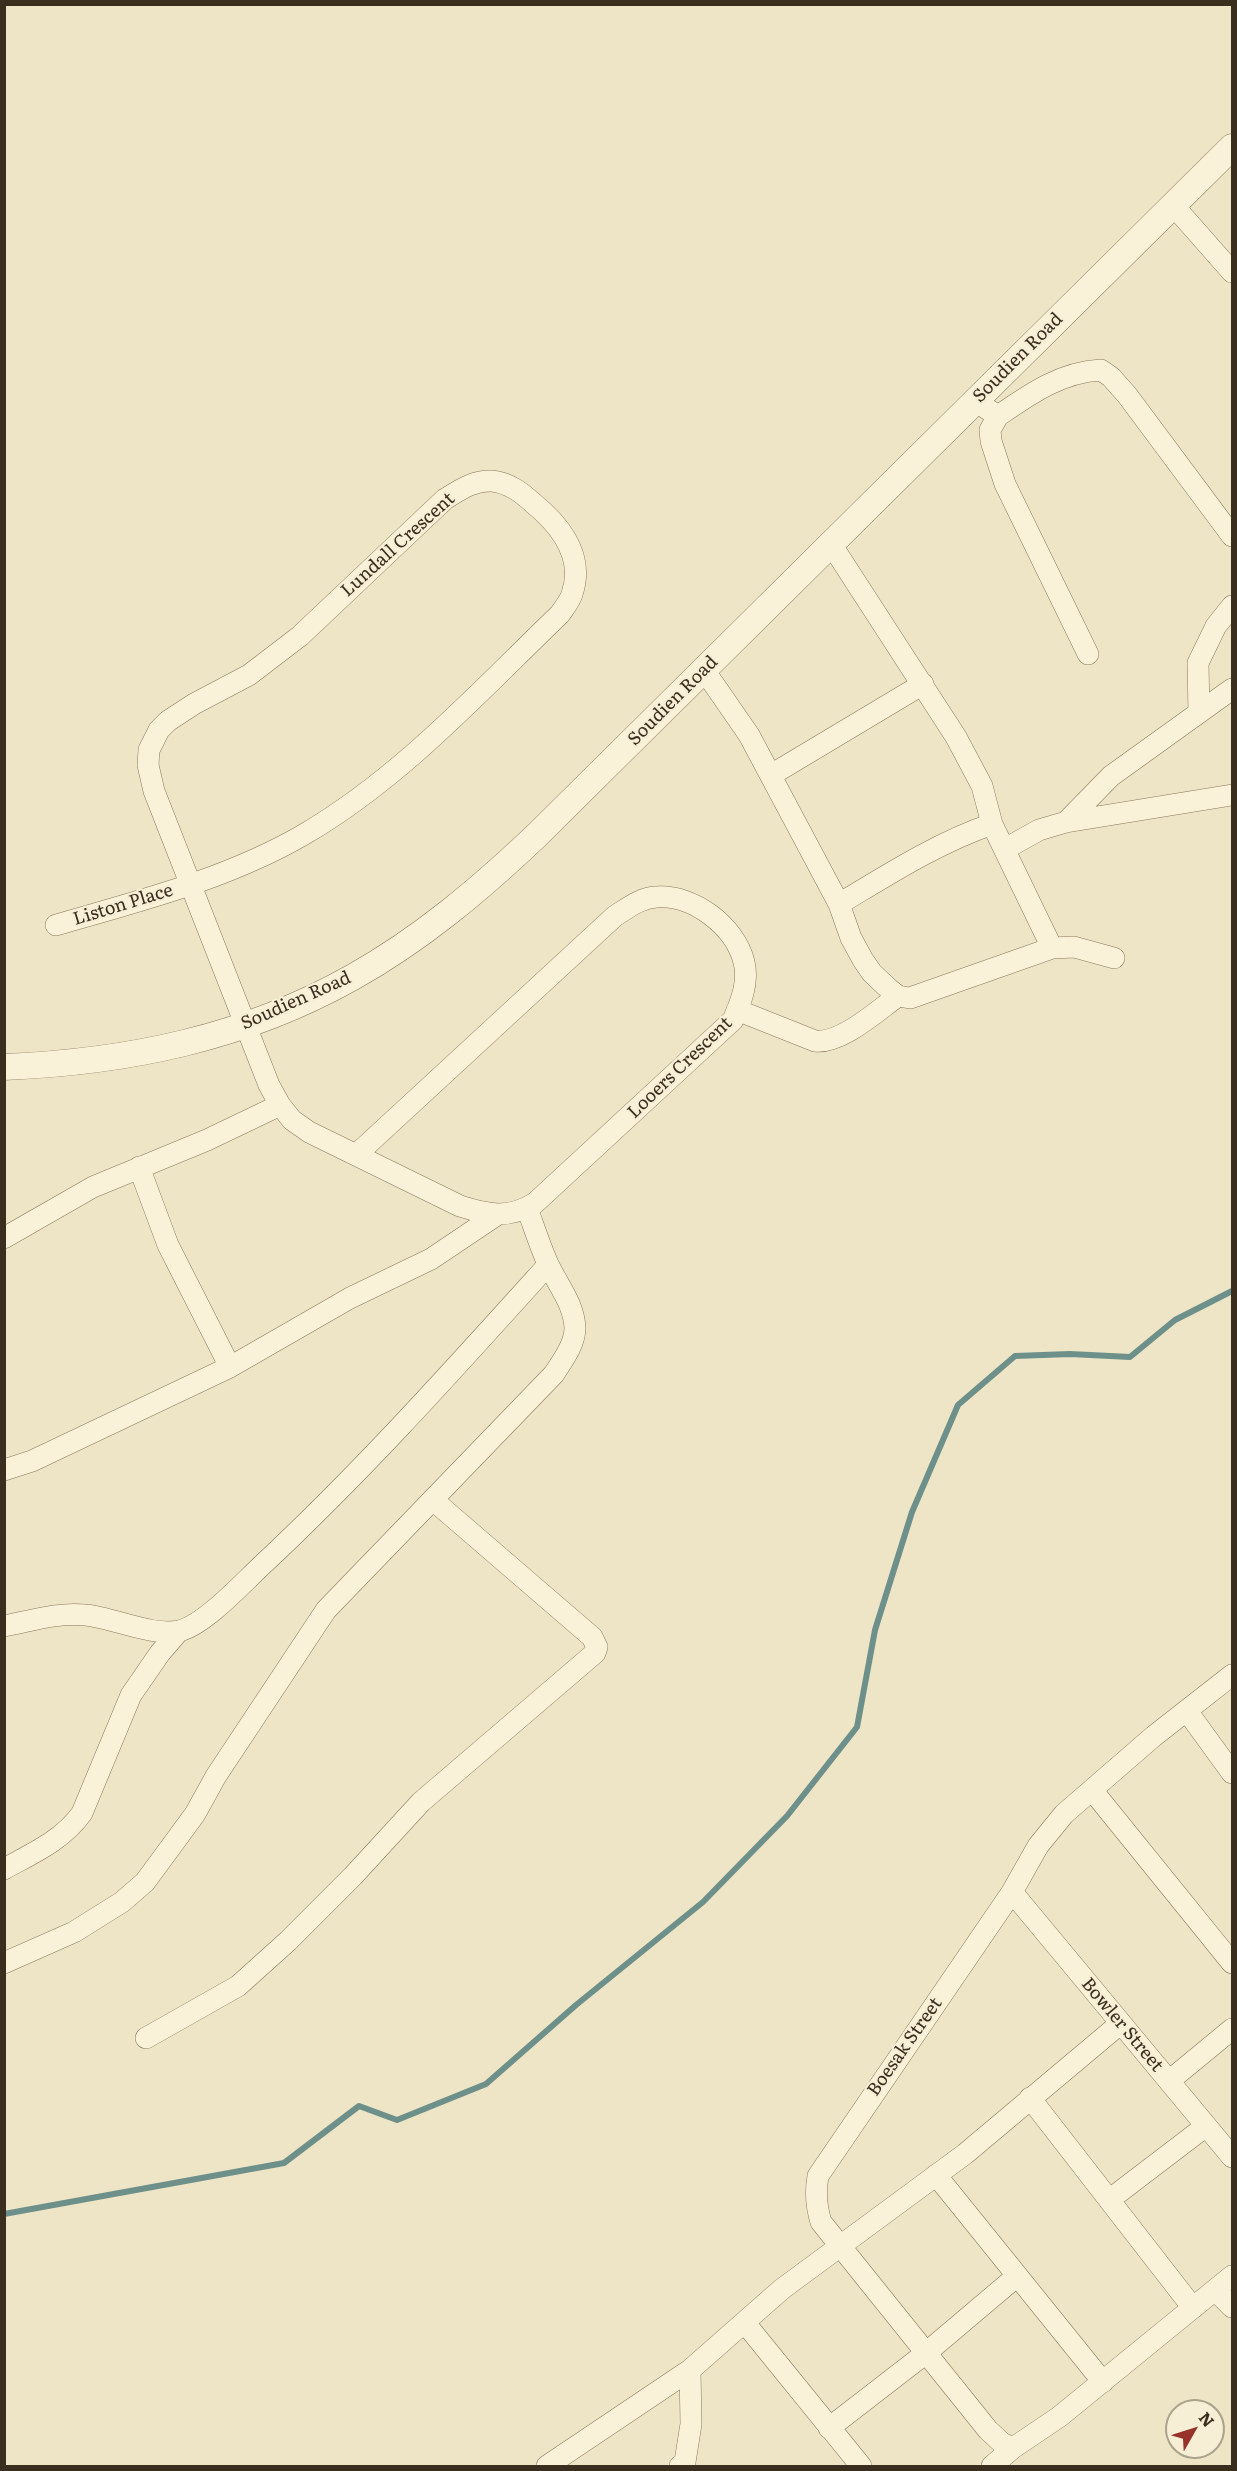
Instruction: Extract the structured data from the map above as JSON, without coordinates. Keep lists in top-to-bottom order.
{
  "streets": {
    "street": [
      "Soudien Road",
      "Lundall Crescent",
      "Liston Place",
      "Looers Crescent",
      "Bowler Street",
      "Boesak Street"
    ]
  },
  "crossings": [
    ["Soudien Road", "Lundall Crescent"],
    ["Soudien Road", "Looers Crescent"],
    ["Lundall Crescent", "Liston Place"],
    ["Lundall Crescent", "Looers Crescent"],
    ["Bowler Street", "Boesak Street"]
  ],
  "north": "top right"
}
